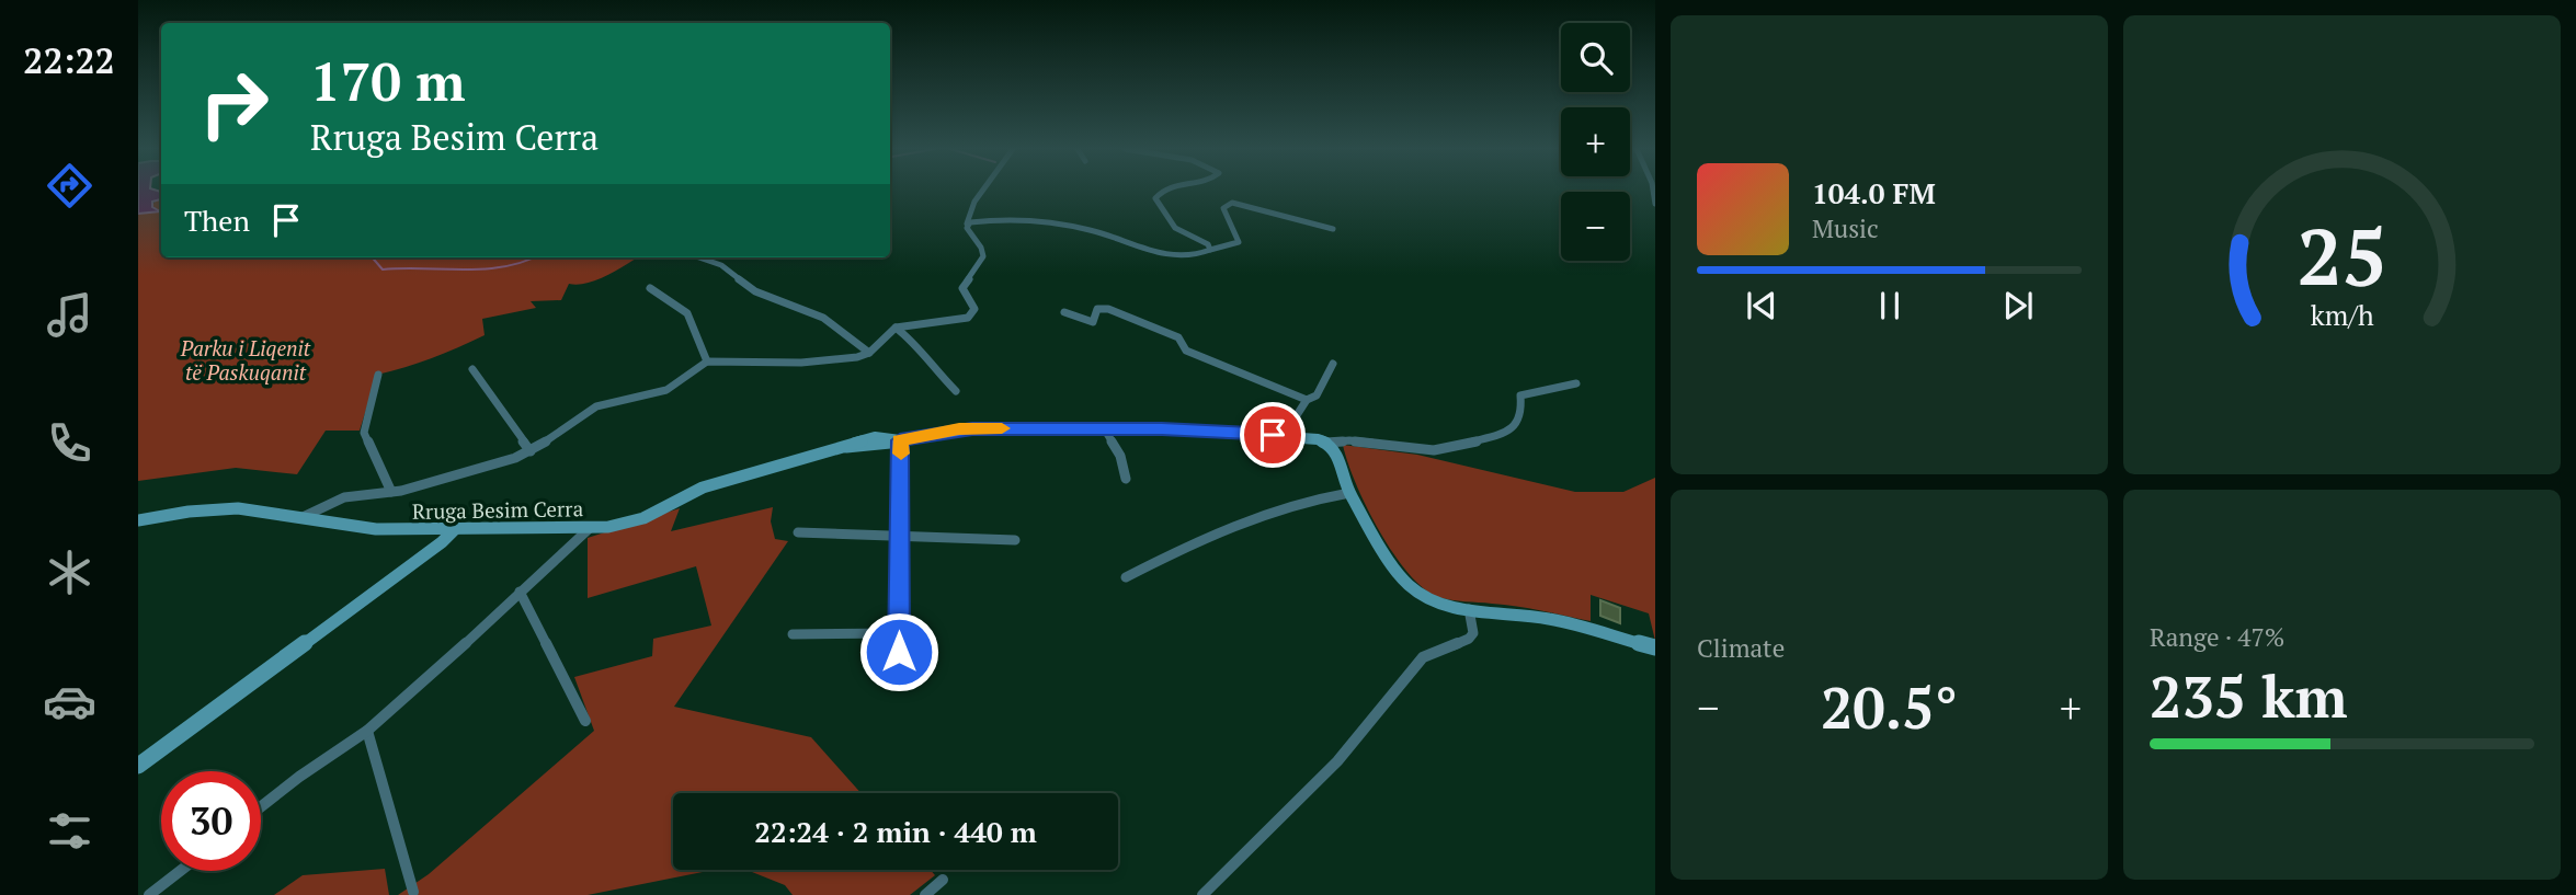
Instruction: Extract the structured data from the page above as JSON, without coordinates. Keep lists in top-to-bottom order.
{
  "streets": {
    "street": ["Rruga Besim Cerra"]
  },
  "parks": ["Parku i Liqenit të Paskuqanit"],
  "page": {
    "tabs": "22:22",
    "map_buttons": ["+", "−"],
    "turn": ["170 m", "Rruga Besim Cerra"],
    "song": ["104.0 FM", "Music"],
    "then": "Then",
    "tile": [
      "Climate",
      ["Range · 47%", "235 km"]
    ],
    "heat": ["−", "20.5°", "+"],
    "limit": "30",
    "trip": "22:24 · 2 min · 440 m",
    "gauge": ["25", "km/h"]
  }
}
